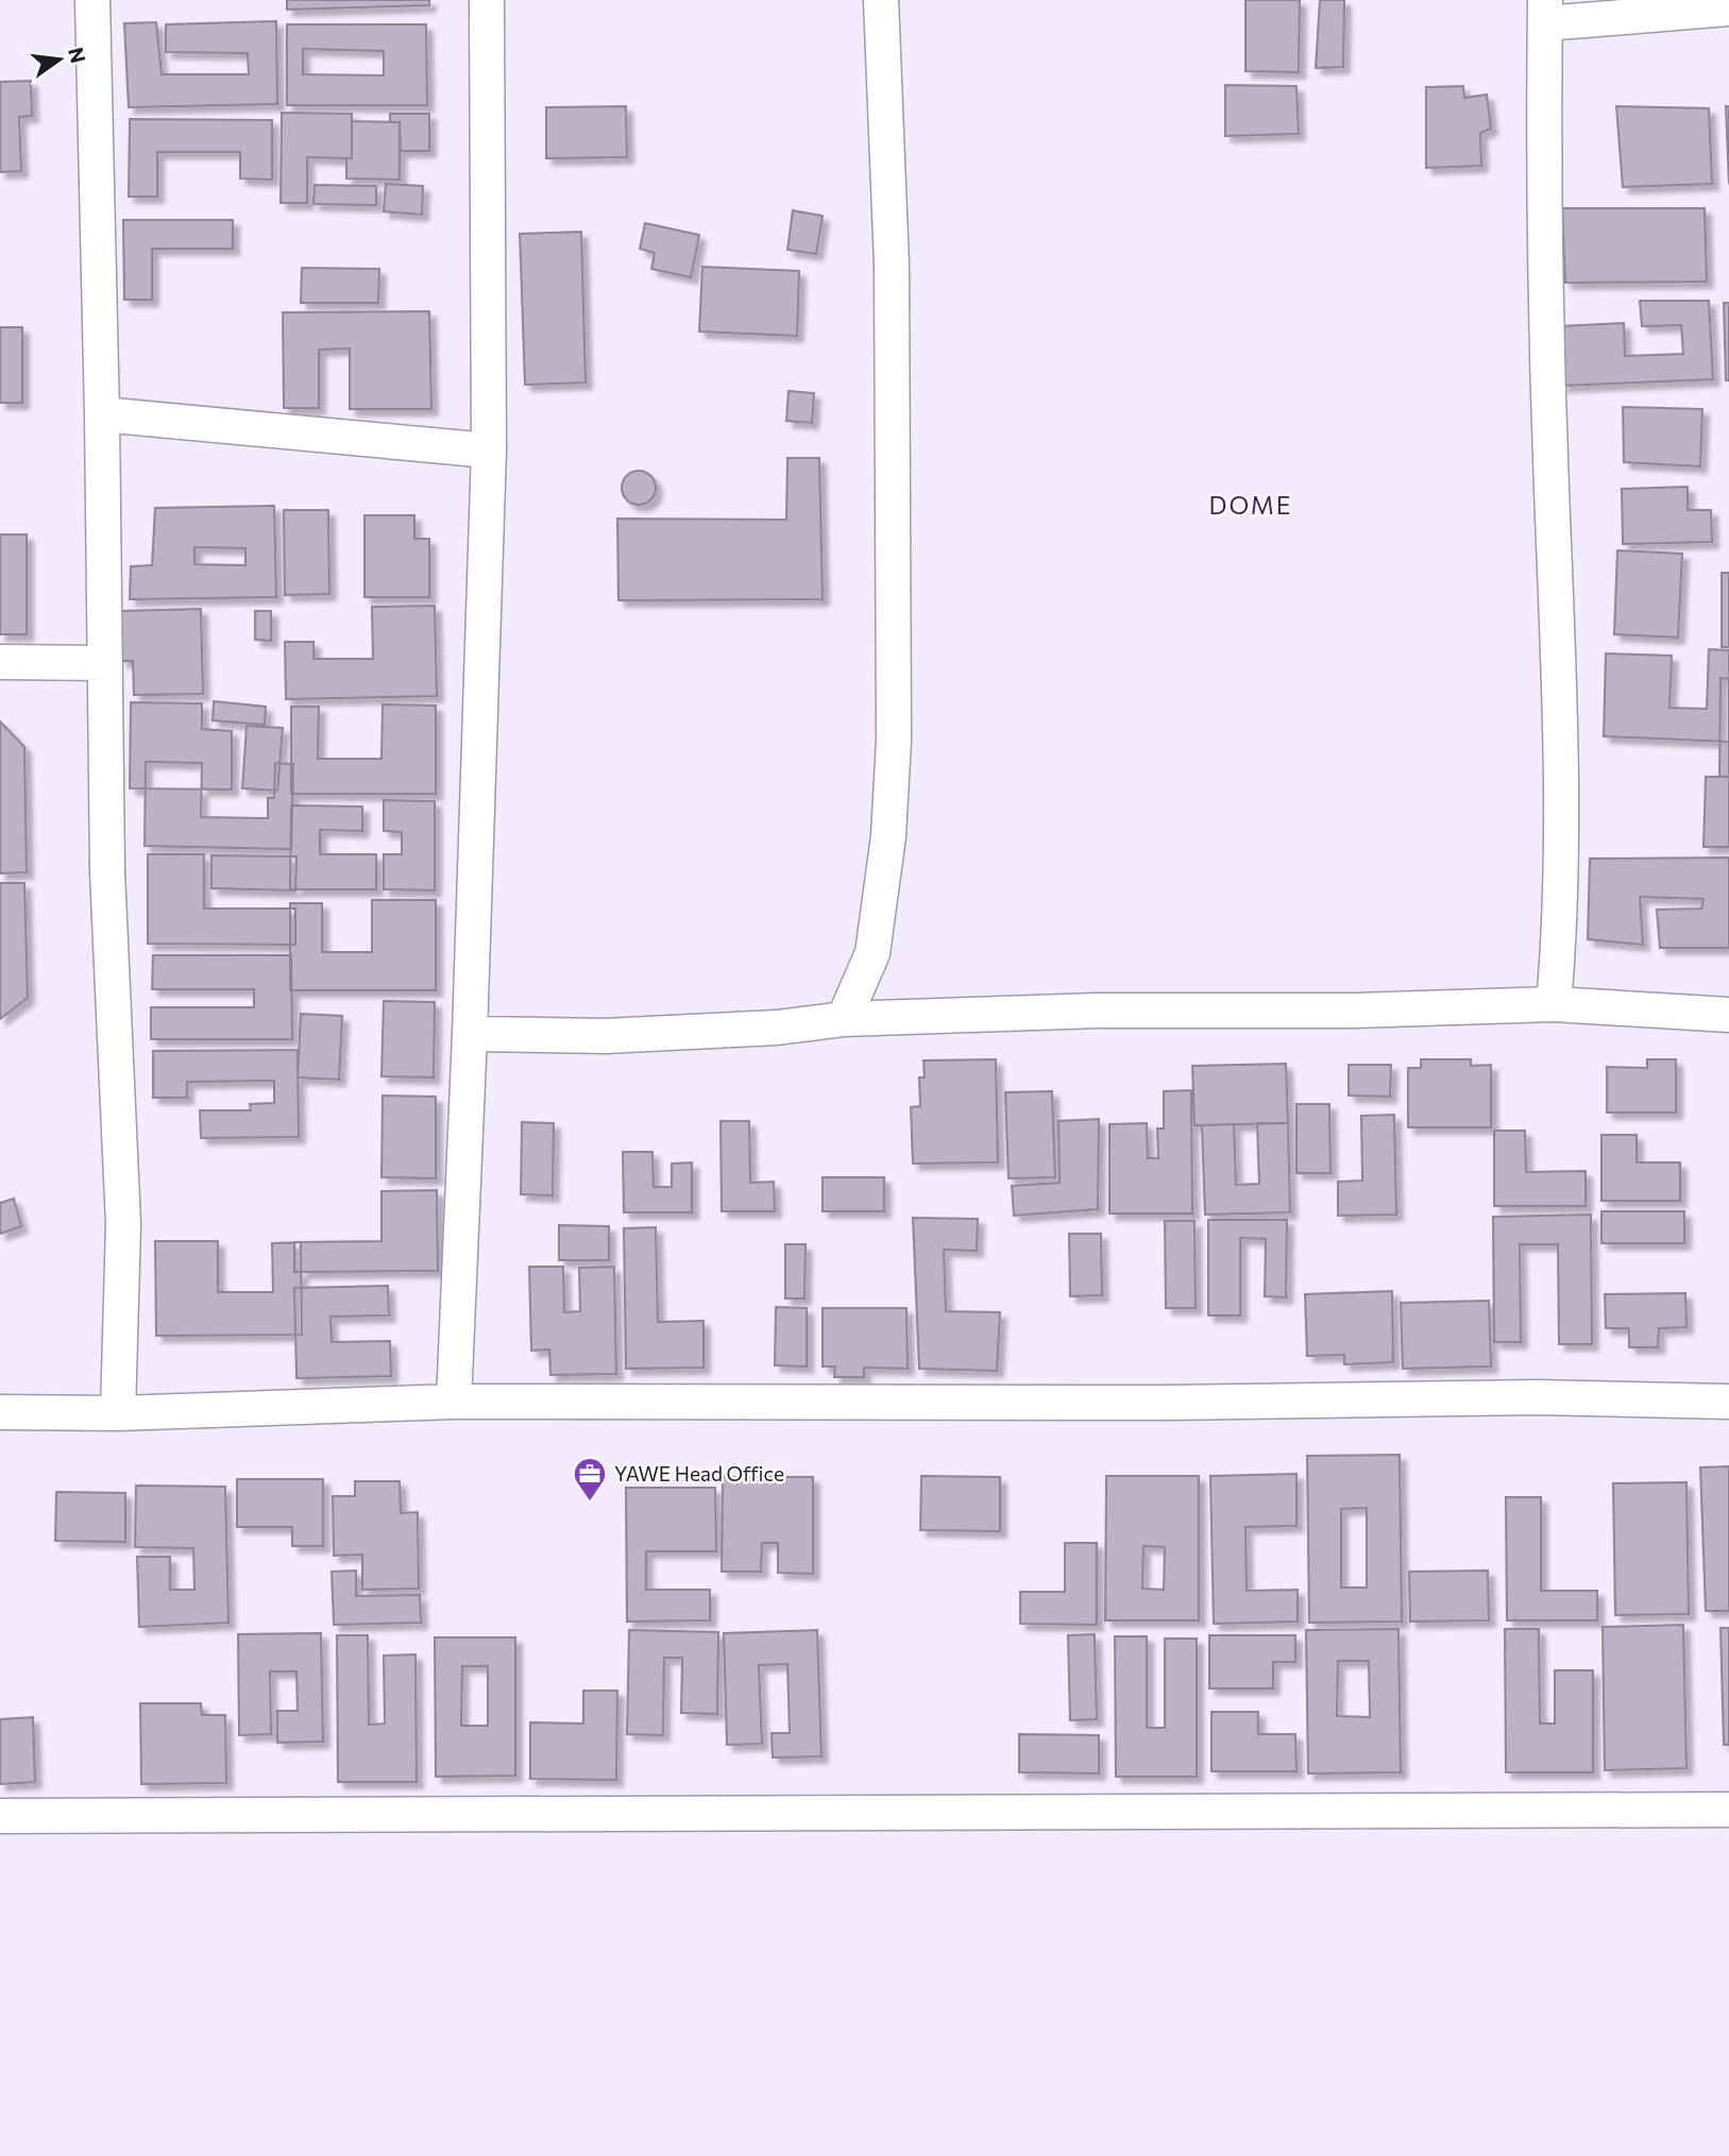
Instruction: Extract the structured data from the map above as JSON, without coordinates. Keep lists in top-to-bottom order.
{
  "districts": ["DOME"],
  "places": {
    "office": ["YAWE Head Office"]
  },
  "north": "right"
}
